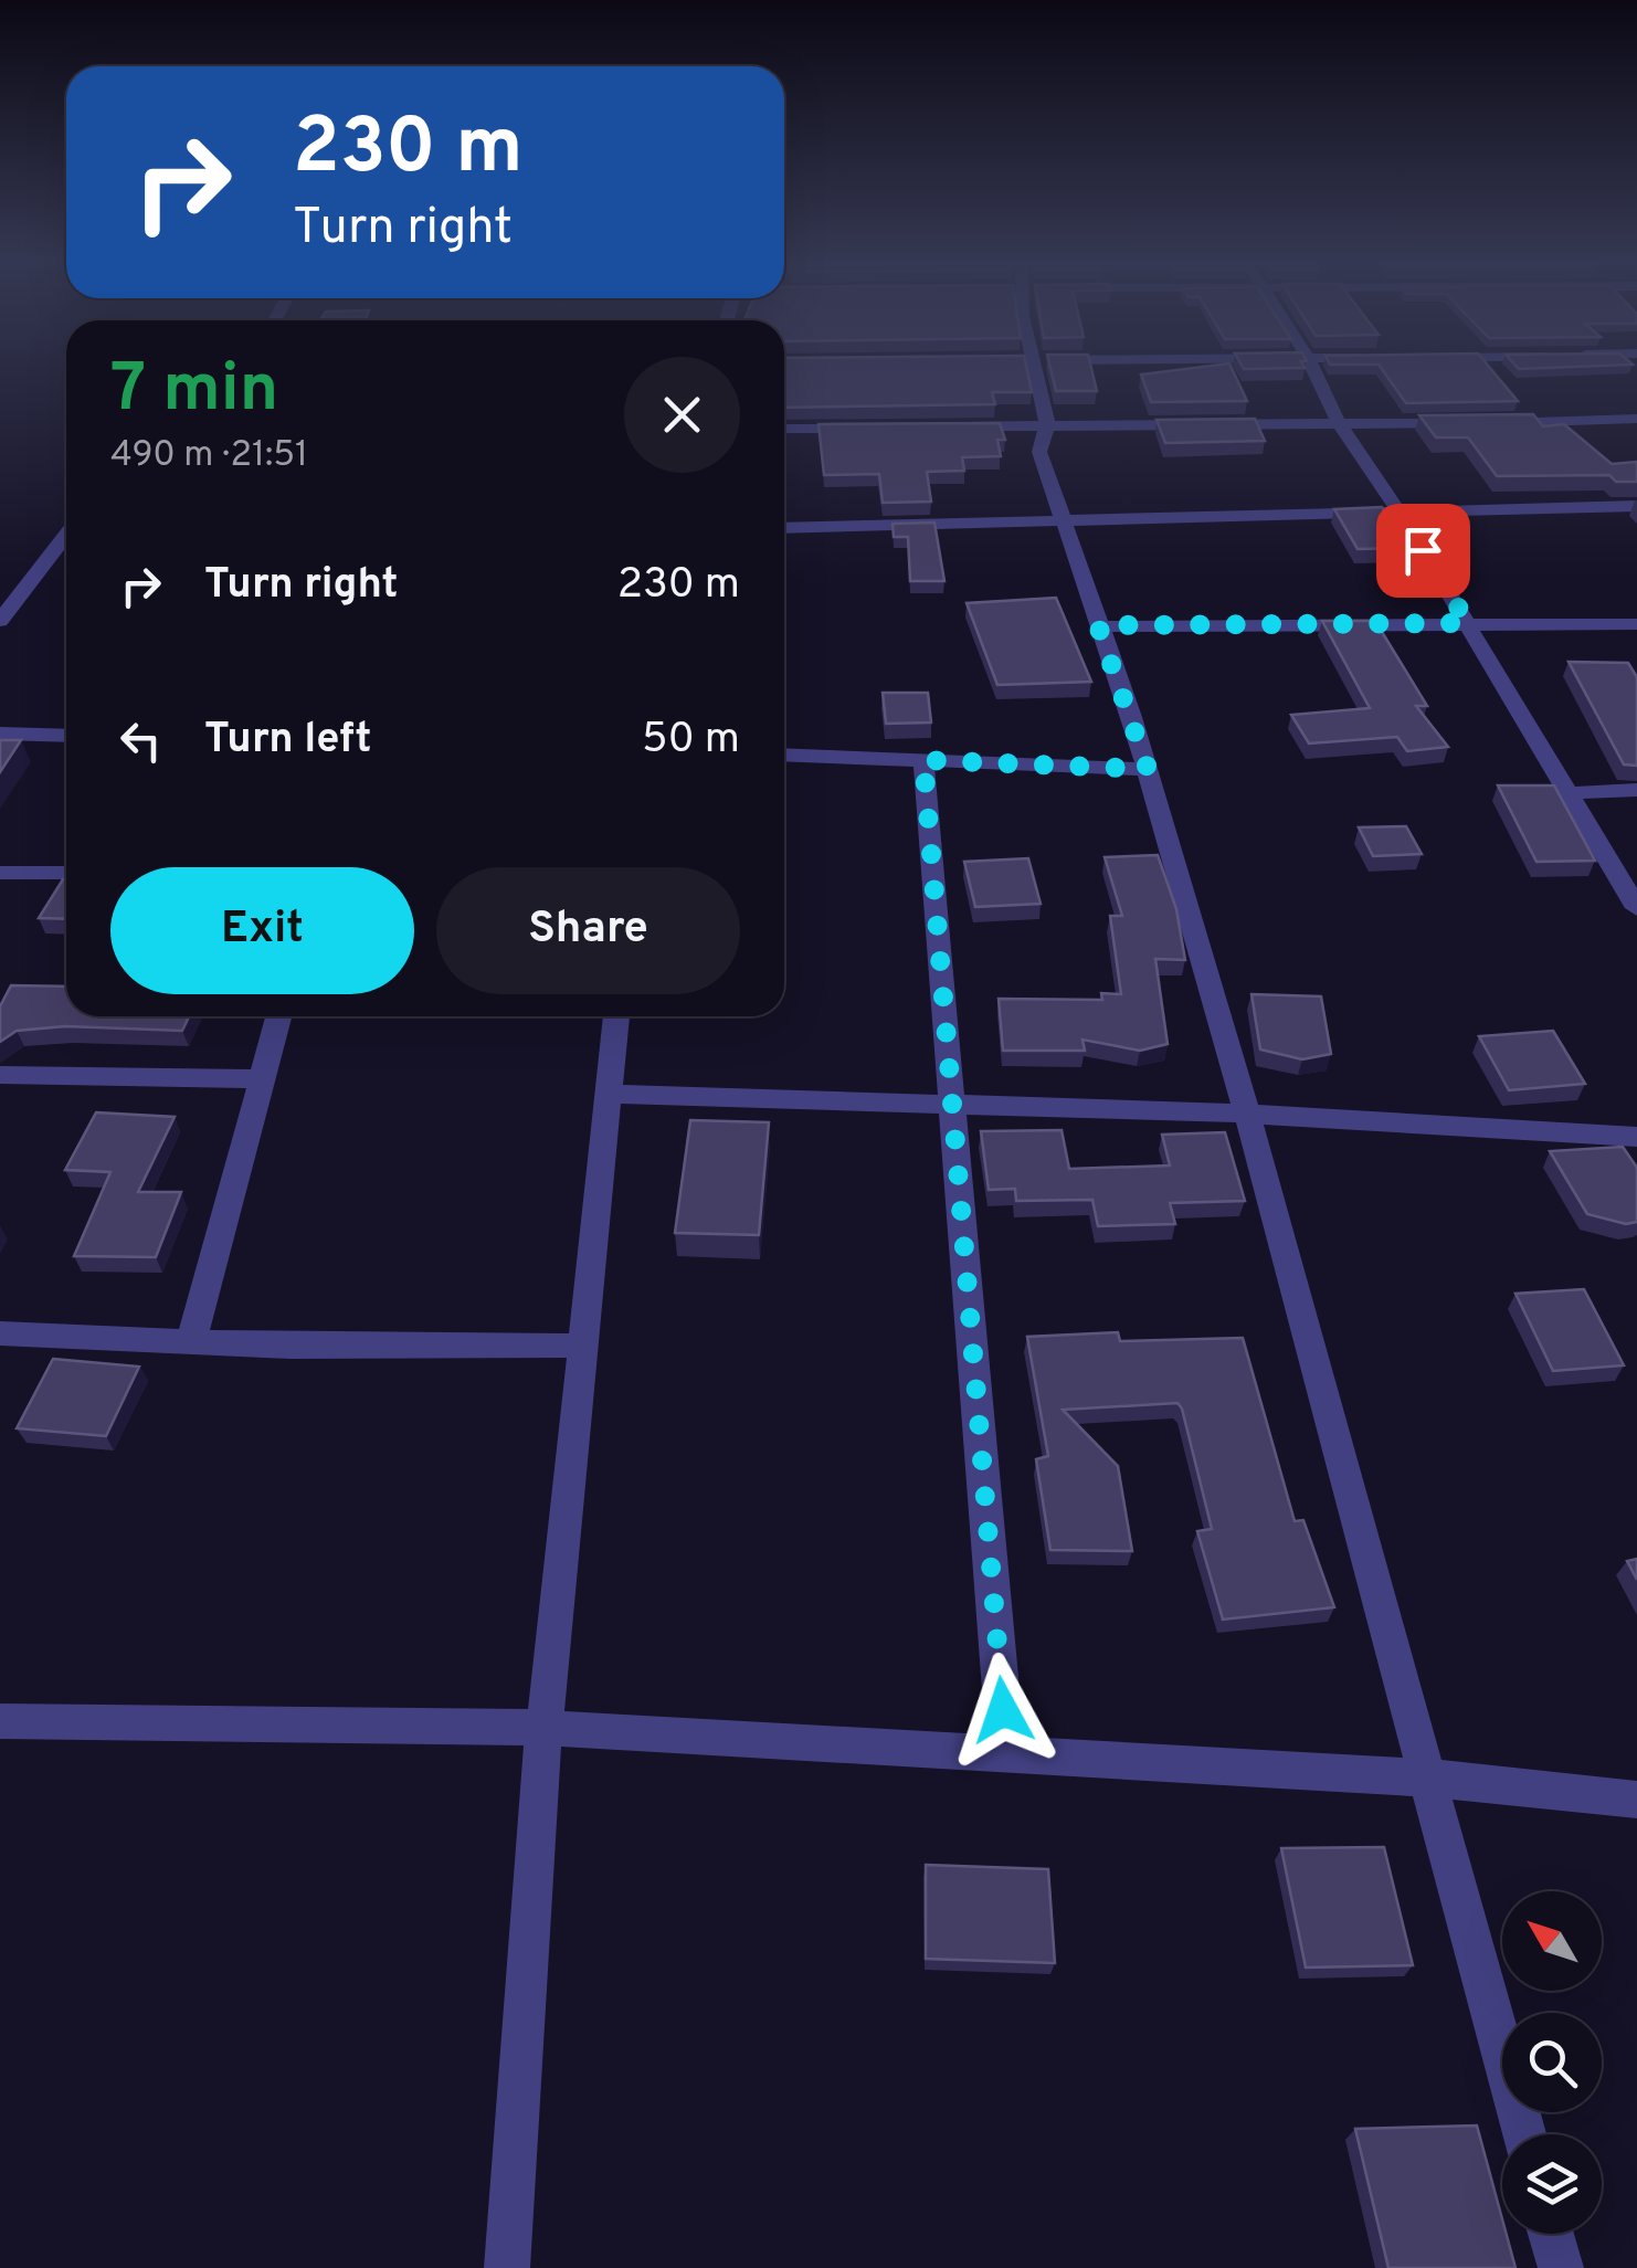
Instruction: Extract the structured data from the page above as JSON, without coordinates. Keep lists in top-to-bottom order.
{
  "north": "top left",
  "page": {
    "turn": ["230 m", "Turn right"],
    "heading": ["7 min", "490 m · 21:51"],
    "list": [
      {
        "name": "Turn right",
        "value": "230 m"
      },
      {
        "name": "Turn left",
        "value": "50 m"
      }
    ],
    "buttons": ["Exit", "Share"]
  }
}
